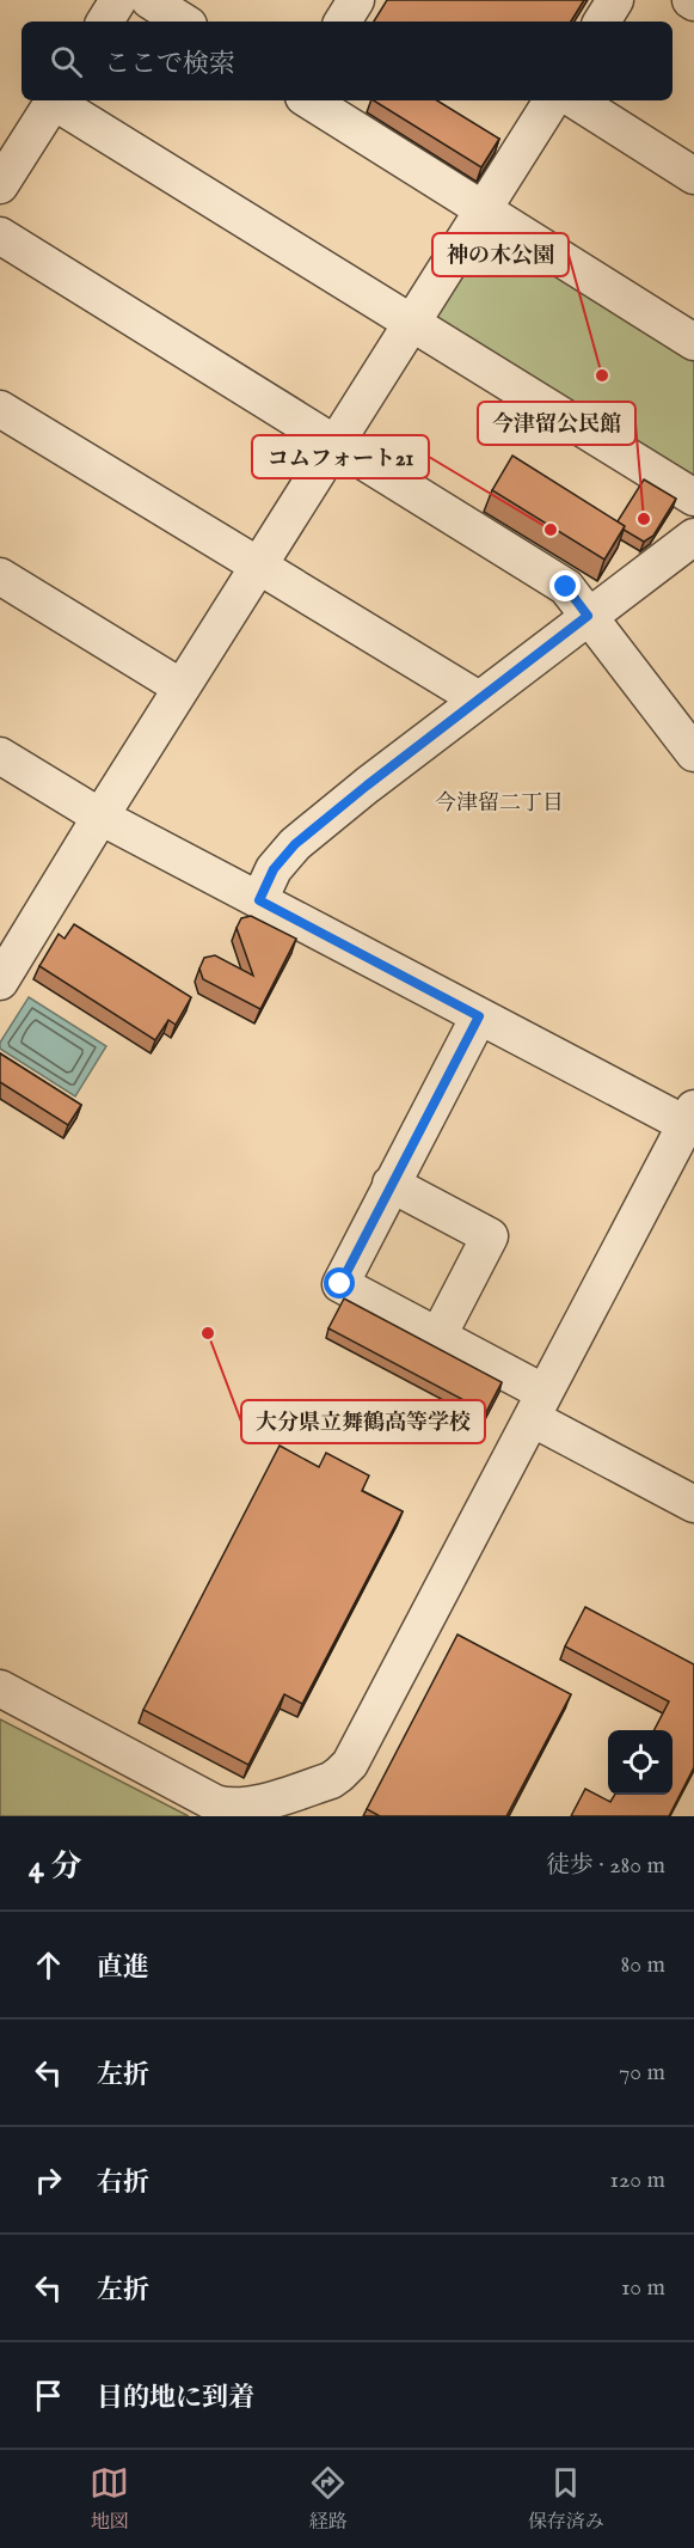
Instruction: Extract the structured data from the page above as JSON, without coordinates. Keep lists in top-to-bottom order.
{
  "districts": ["今津留二丁目"],
  "places": [
    "神の木公園",
    "今津留公民館",
    "コムフォート21",
    "大分県立舞鶴高等学校"
  ],
  "page": {
    "search": "ここで検索",
    "heading": ["4 分", "徒歩 · 280 m"],
    "list": [
      ["直進", "80 m"],
      ["左折", "70 m"],
      ["右折", "120 m"],
      ["左折", "10 m"],
      "目的地に到着"
    ],
    "nav": ["地図", "経路", "保存済み"]
  }
}
